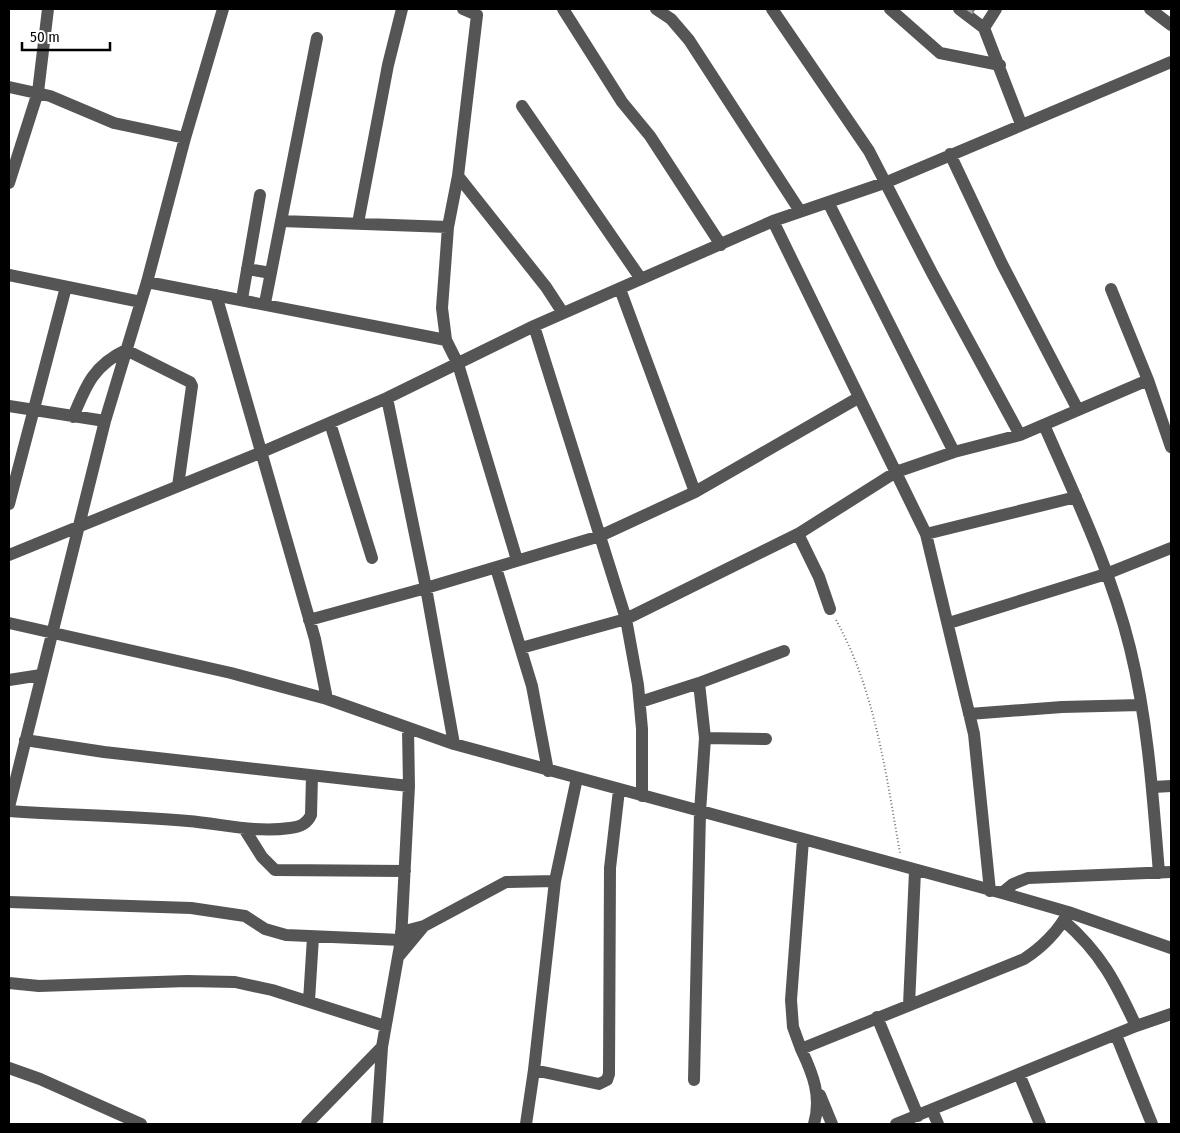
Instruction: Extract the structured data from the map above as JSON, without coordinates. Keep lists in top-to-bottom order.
{
  "scale_bar": "50 m"
}
